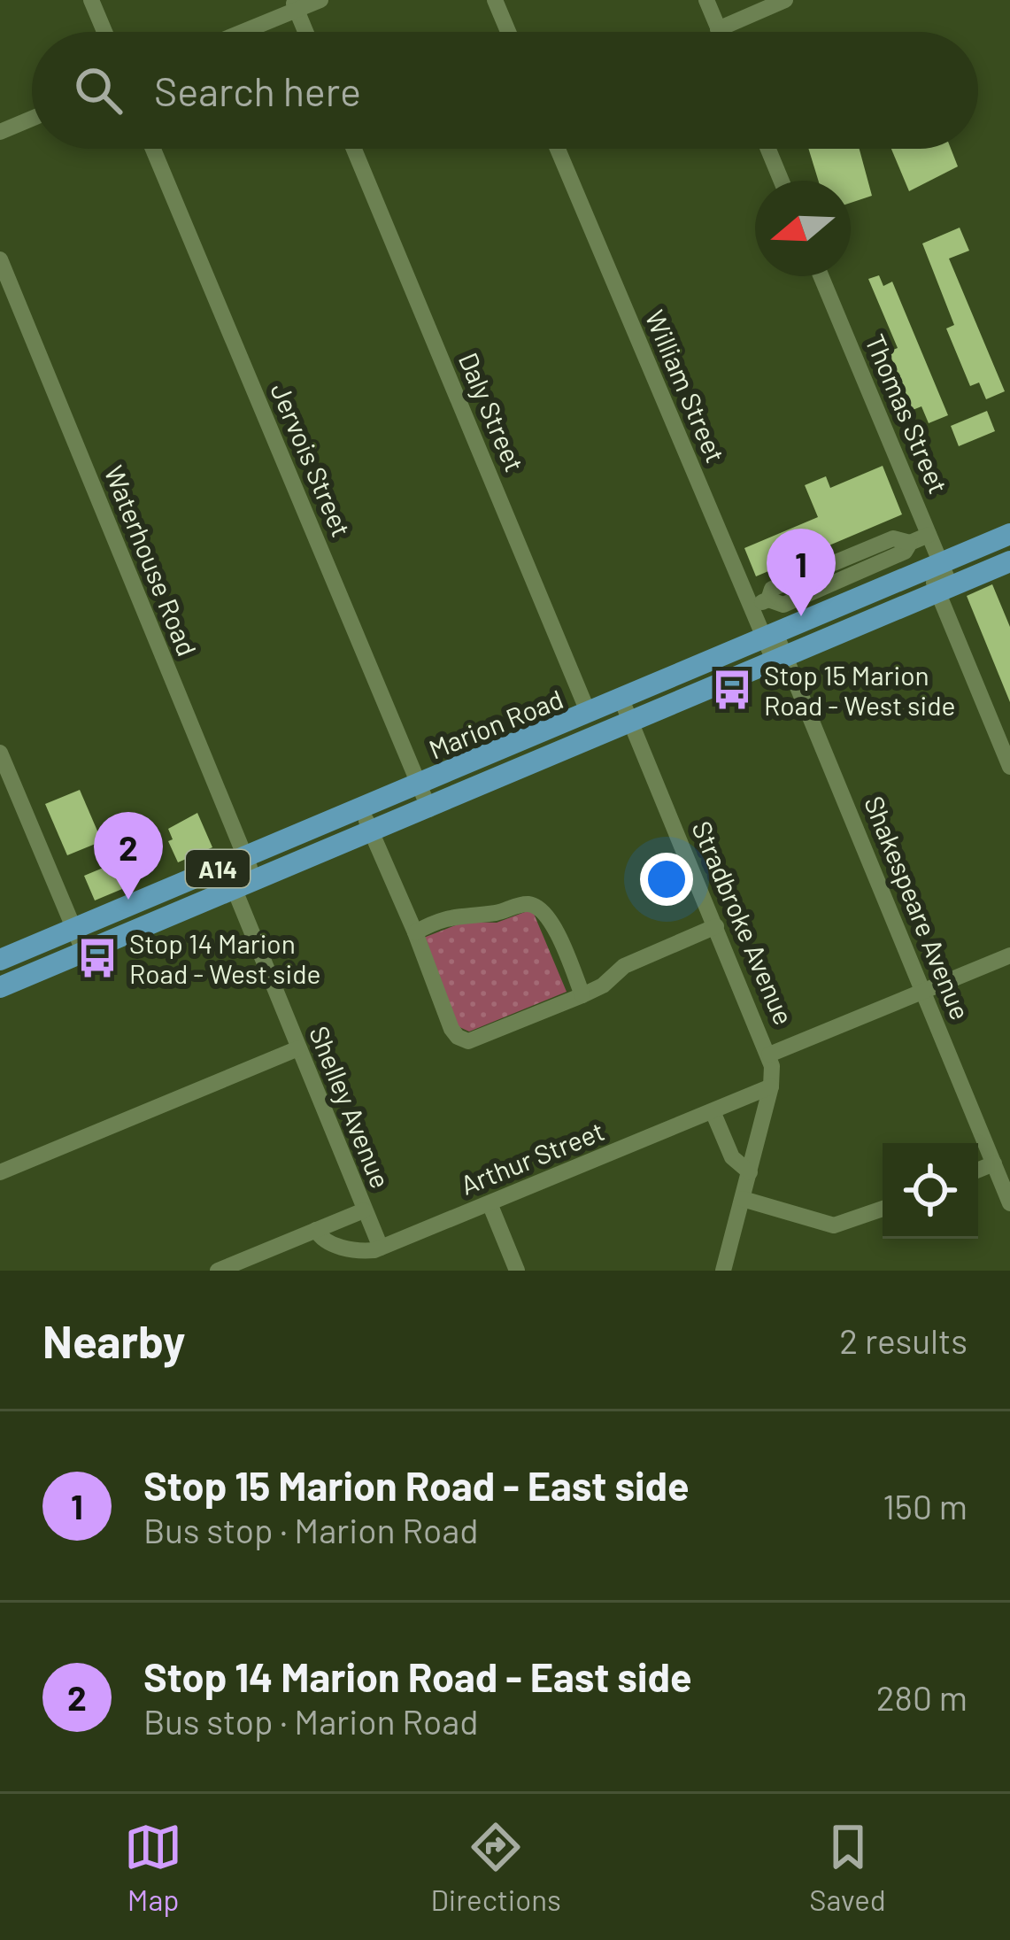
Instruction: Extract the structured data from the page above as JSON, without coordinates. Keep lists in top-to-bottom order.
{
  "streets": {
    "main road": ["Marion Road", "A14"],
    "street": [
      "William Street",
      "Daly Street",
      "Thomas Street",
      "Jervois Street",
      "Waterhouse Road",
      "Shakespeare Avenue",
      "Stradbroke Avenue",
      "Shelley Avenue",
      "Arthur Street"
    ]
  },
  "crossings": [
    ["William Street", "Marion Road"],
    ["William Street", "Shakespeare Avenue"],
    ["Daly Street", "Marion Road"],
    ["Thomas Street", "Marion Road"],
    ["Jervois Street", "Marion Road"],
    ["Waterhouse Road", "Marion Road"],
    ["Waterhouse Road", "Shelley Avenue"],
    ["Marion Road", "Shakespeare Avenue"],
    ["Marion Road", "Stradbroke Avenue"],
    ["Marion Road", "Shelley Avenue"],
    ["Stradbroke Avenue", "Arthur Street"],
    ["Shelley Avenue", "Arthur Street"]
  ],
  "places": {
    "bus stop": ["Stop 15 Marion Road - West side", "Stop 14 Marion Road - West side"]
  },
  "north": "left",
  "page": {
    "search": "Search here",
    "pins": ["1", "2"],
    "heading": ["Nearby", "2 results"],
    "list": [
      {
        "mark": "1",
        "name": "Stop 15 Marion Road - East side",
        "note": "Bus stop · Marion Road",
        "value": "150 m"
      },
      {
        "mark": "2",
        "name": "Stop 14 Marion Road - East side",
        "note": "Bus stop · Marion Road",
        "value": "280 m"
      }
    ],
    "nav": ["Map", "Directions", "Saved"]
  }
}
